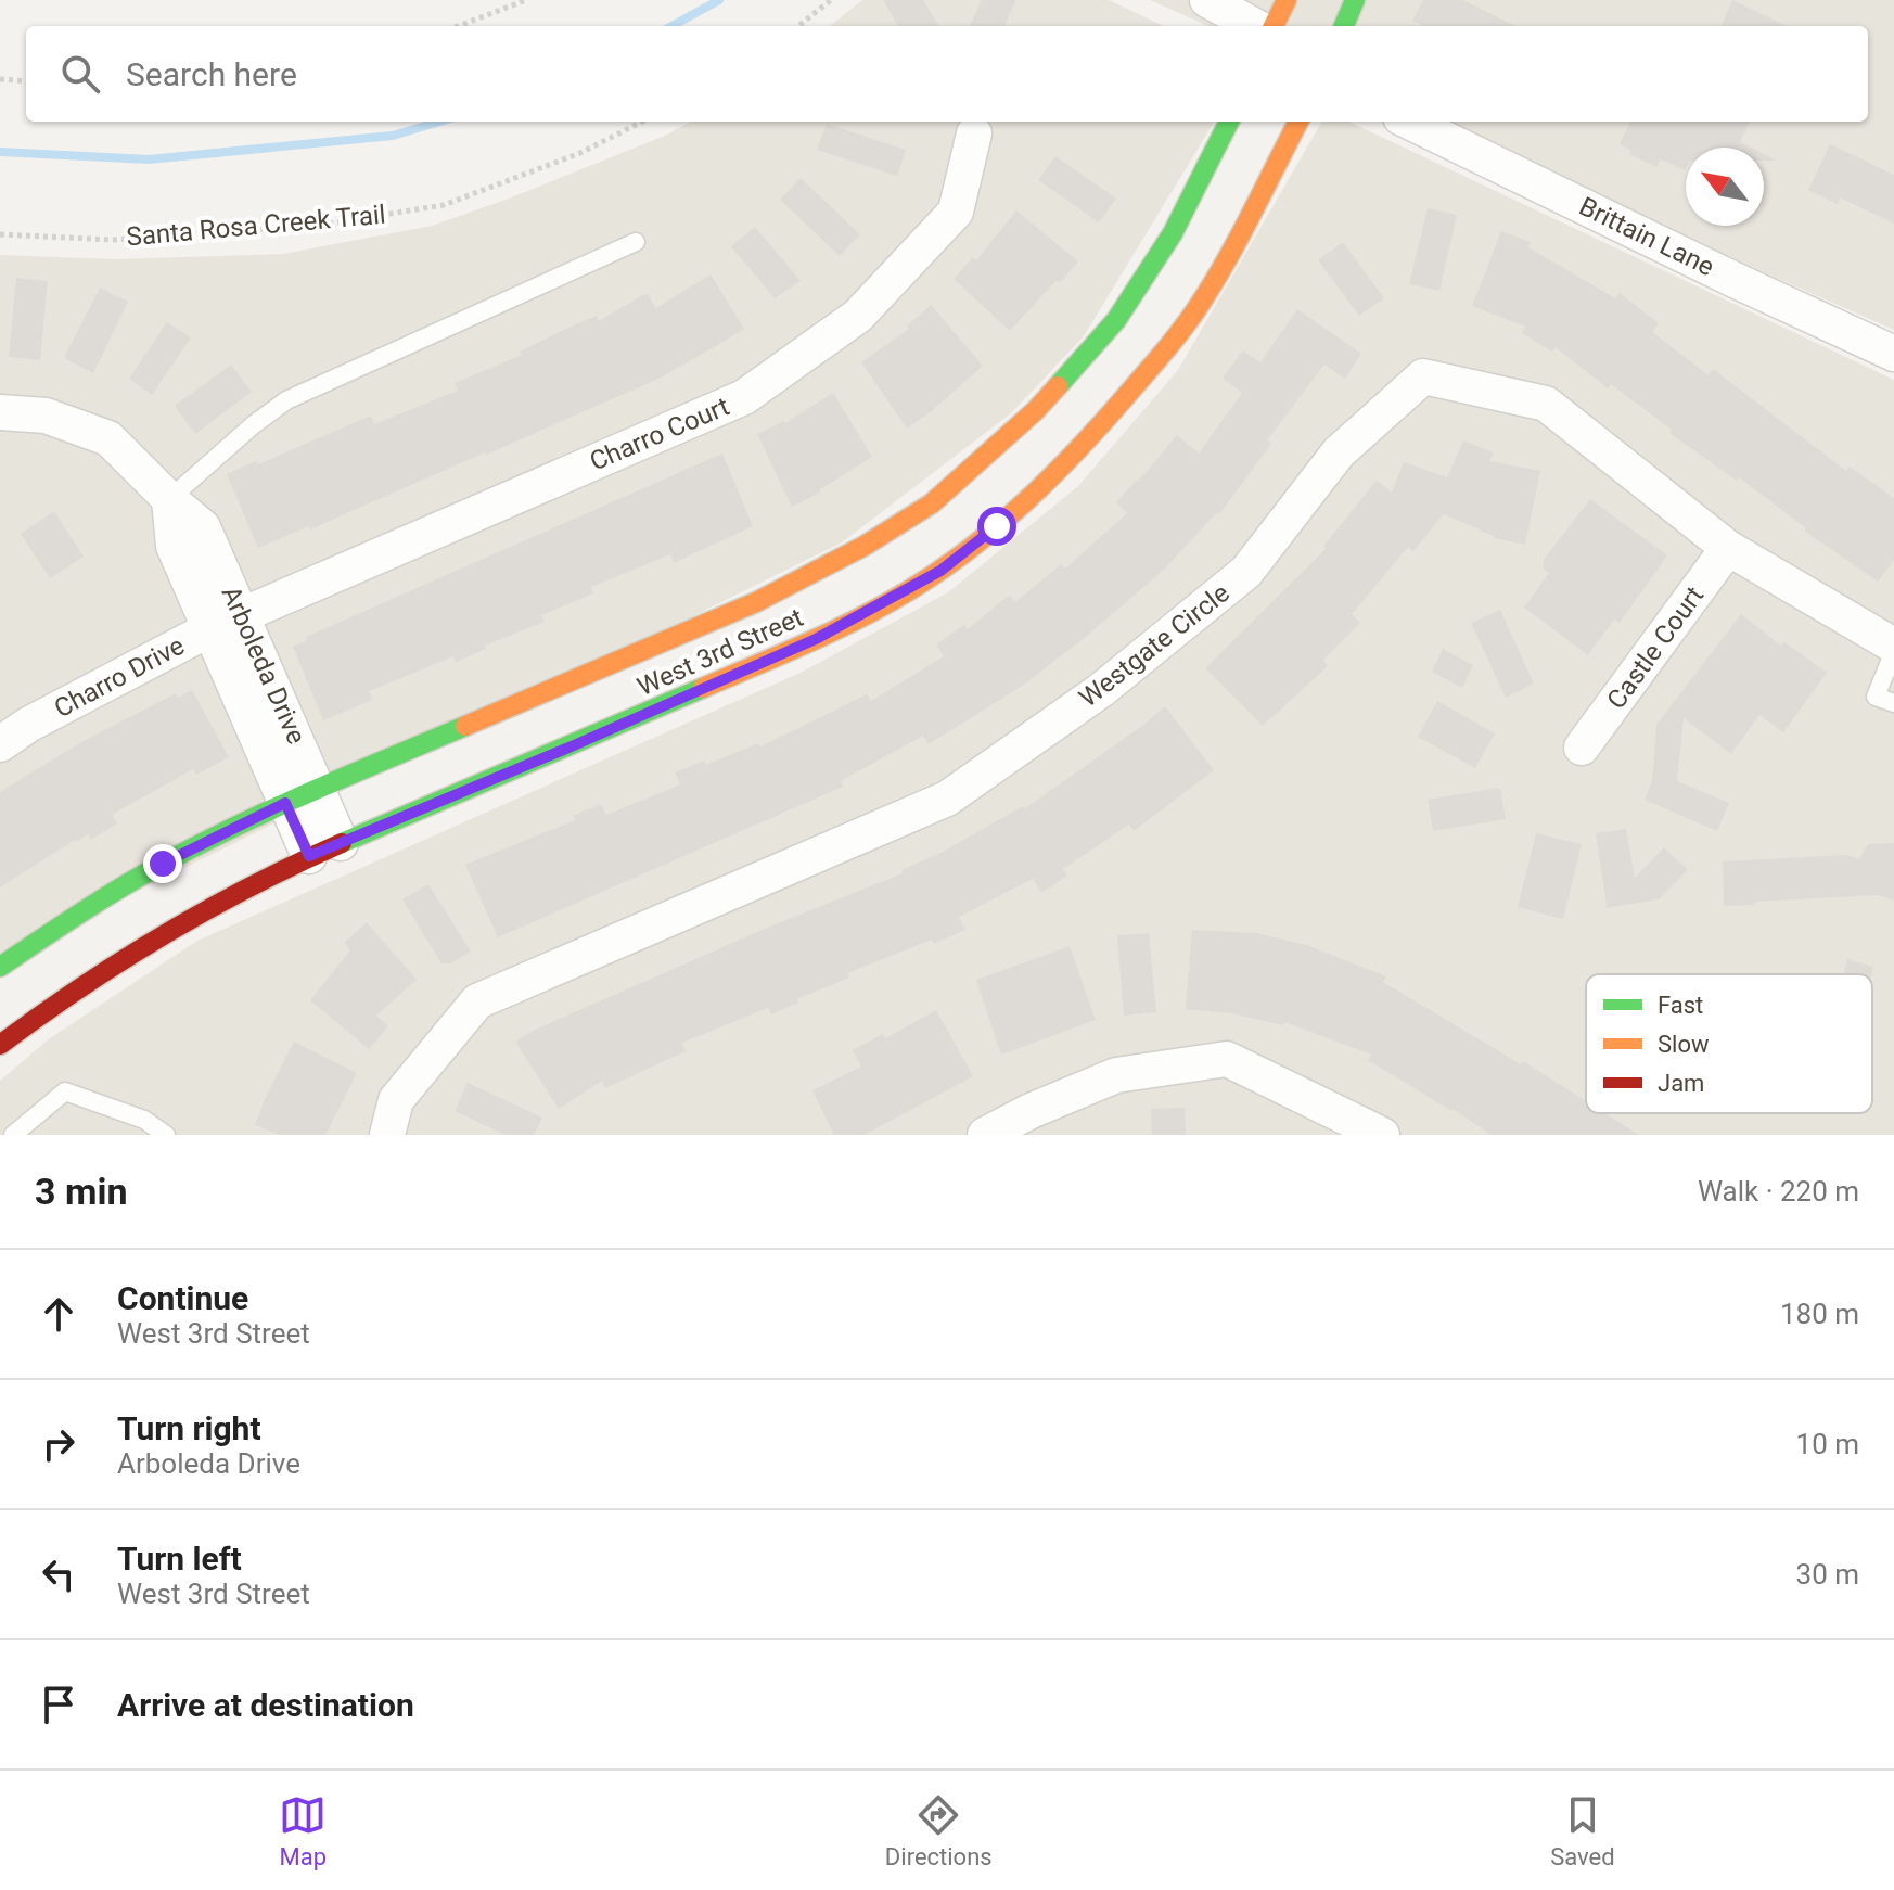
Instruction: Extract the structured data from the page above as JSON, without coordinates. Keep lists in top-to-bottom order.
{
  "streets": {
    "main road": ["West 3rd Street"],
    "street": [
      "Brittain Lane",
      "Charro Court",
      "Westgate Circle",
      "Castle Court",
      "Arboleda Drive",
      "Charro Drive"
    ],
    "path": ["Santa Rosa Creek Trail"]
  },
  "crossings": [
    ["Charro Court", "Arboleda Drive"],
    ["Charro Court", "Charro Drive"],
    ["Westgate Circle", "Castle Court"],
    ["West 3rd Street", "Arboleda Drive"],
    ["Arboleda Drive", "Charro Drive"]
  ],
  "legend": ["Fast", "Slow", "Jam"],
  "north": "top left",
  "page": {
    "search": "Search here",
    "heading": ["3 min", "Walk · 220 m"],
    "list": [
      ["Continue", "West 3rd Street", "180 m"],
      ["Turn right", "Arboleda Drive", "10 m"],
      ["Turn left", "West 3rd Street", "30 m"],
      "Arrive at destination"
    ],
    "nav": ["Map", "Directions", "Saved"]
  }
}
